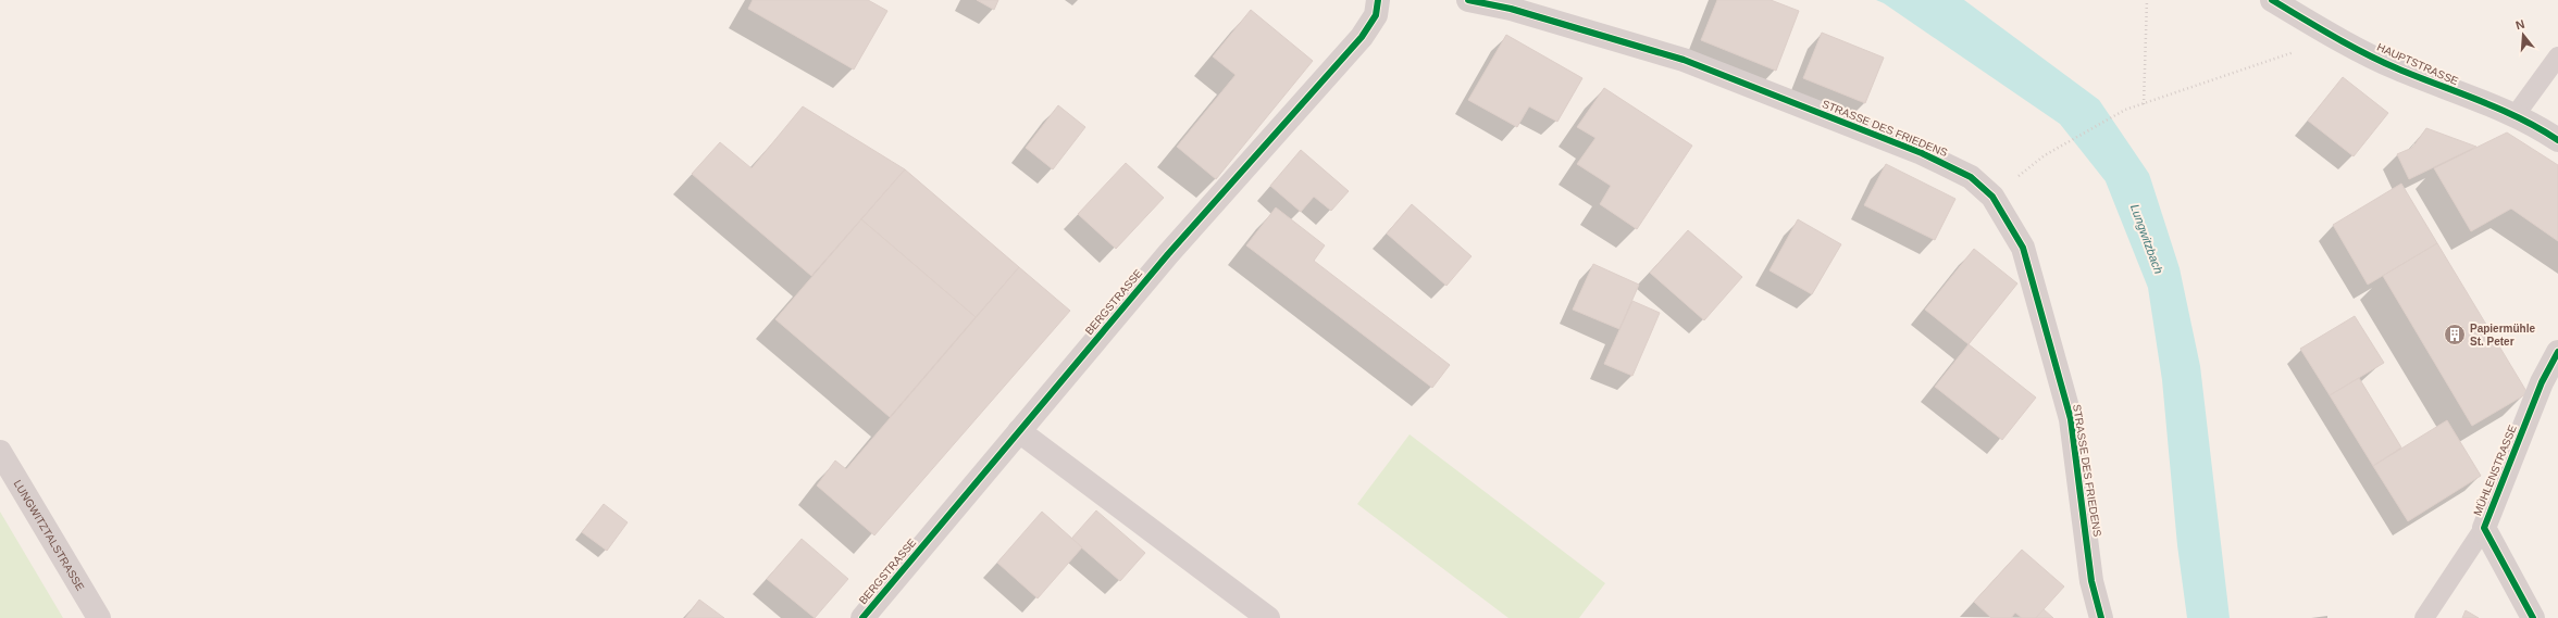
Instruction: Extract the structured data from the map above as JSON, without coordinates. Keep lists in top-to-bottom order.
{
  "streets": {
    "street": [
      "HAUPTSTRASSE",
      "STRASSE DES FRIEDENS",
      "BERGSTRASSE",
      "MÜHLENSTRASSE",
      "LUNGWITZTALSTRASSE"
    ]
  },
  "water": ["Lungwitzbach"],
  "places": {
    "building": ["Papiermühle St. Peter"]
  },
  "north": "top"
}
